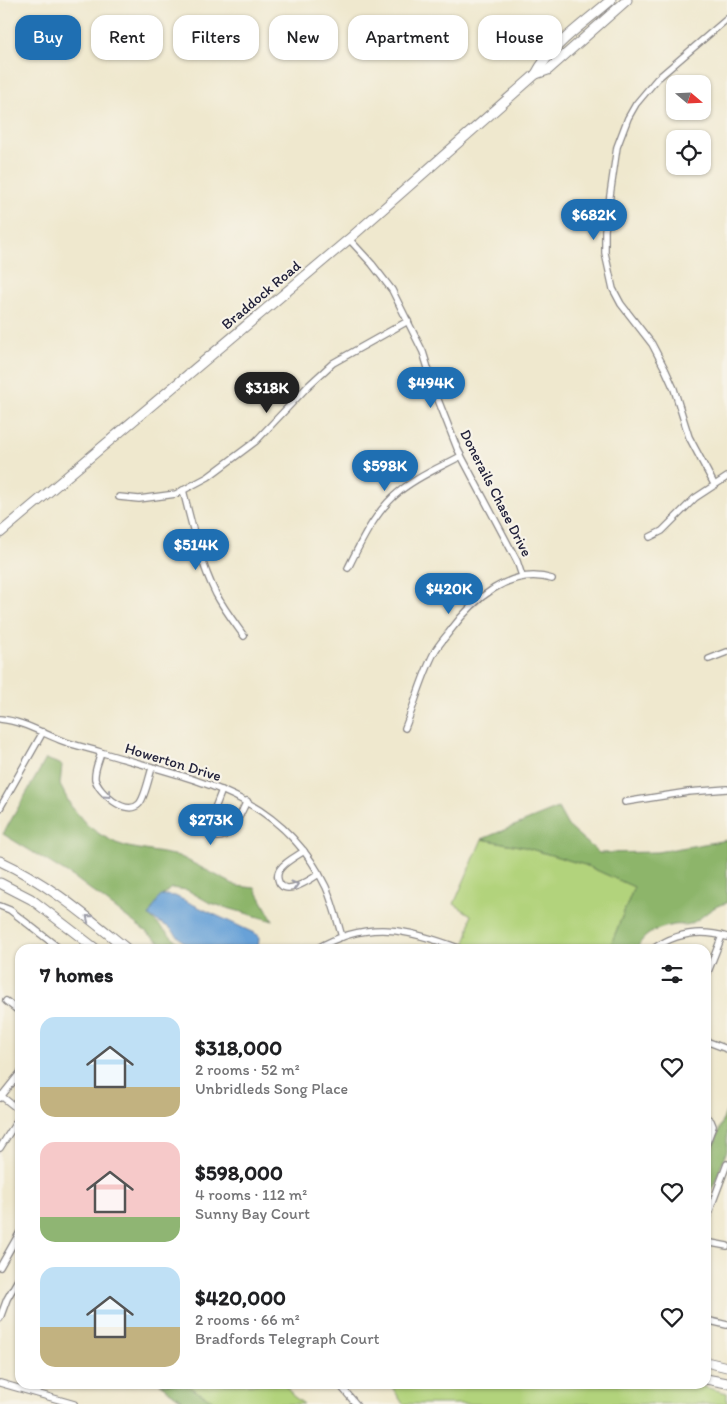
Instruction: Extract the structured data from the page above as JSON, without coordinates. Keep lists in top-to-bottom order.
{
  "streets": {
    "main road": ["Braddock Road"],
    "street": ["Donerails Chase Drive", "Howerton Drive"]
  },
  "crossings": [
    ["Braddock Road", "Donerails Chase Drive"]
  ],
  "north": "right",
  "page": {
    "chip": [
      "Buy",
      "Rent",
      "Filters",
      "New",
      "Apartment",
      "House"
    ],
    "price": [
      "$682K",
      "$494K",
      "$318K",
      "$598K",
      "$514K",
      "$420K",
      "$273K"
    ],
    "heading": "7 homes",
    "list": [
      {
        "name": "$318,000",
        "note": "2 rooms · 52 m² · Unbridleds Song Place"
      },
      {
        "name": "$598,000",
        "note": "4 rooms · 112 m² · Sunny Bay Court"
      },
      {
        "name": "$420,000",
        "note": "2 rooms · 66 m² · Bradfords Telegraph Court"
      }
    ]
  }
}
